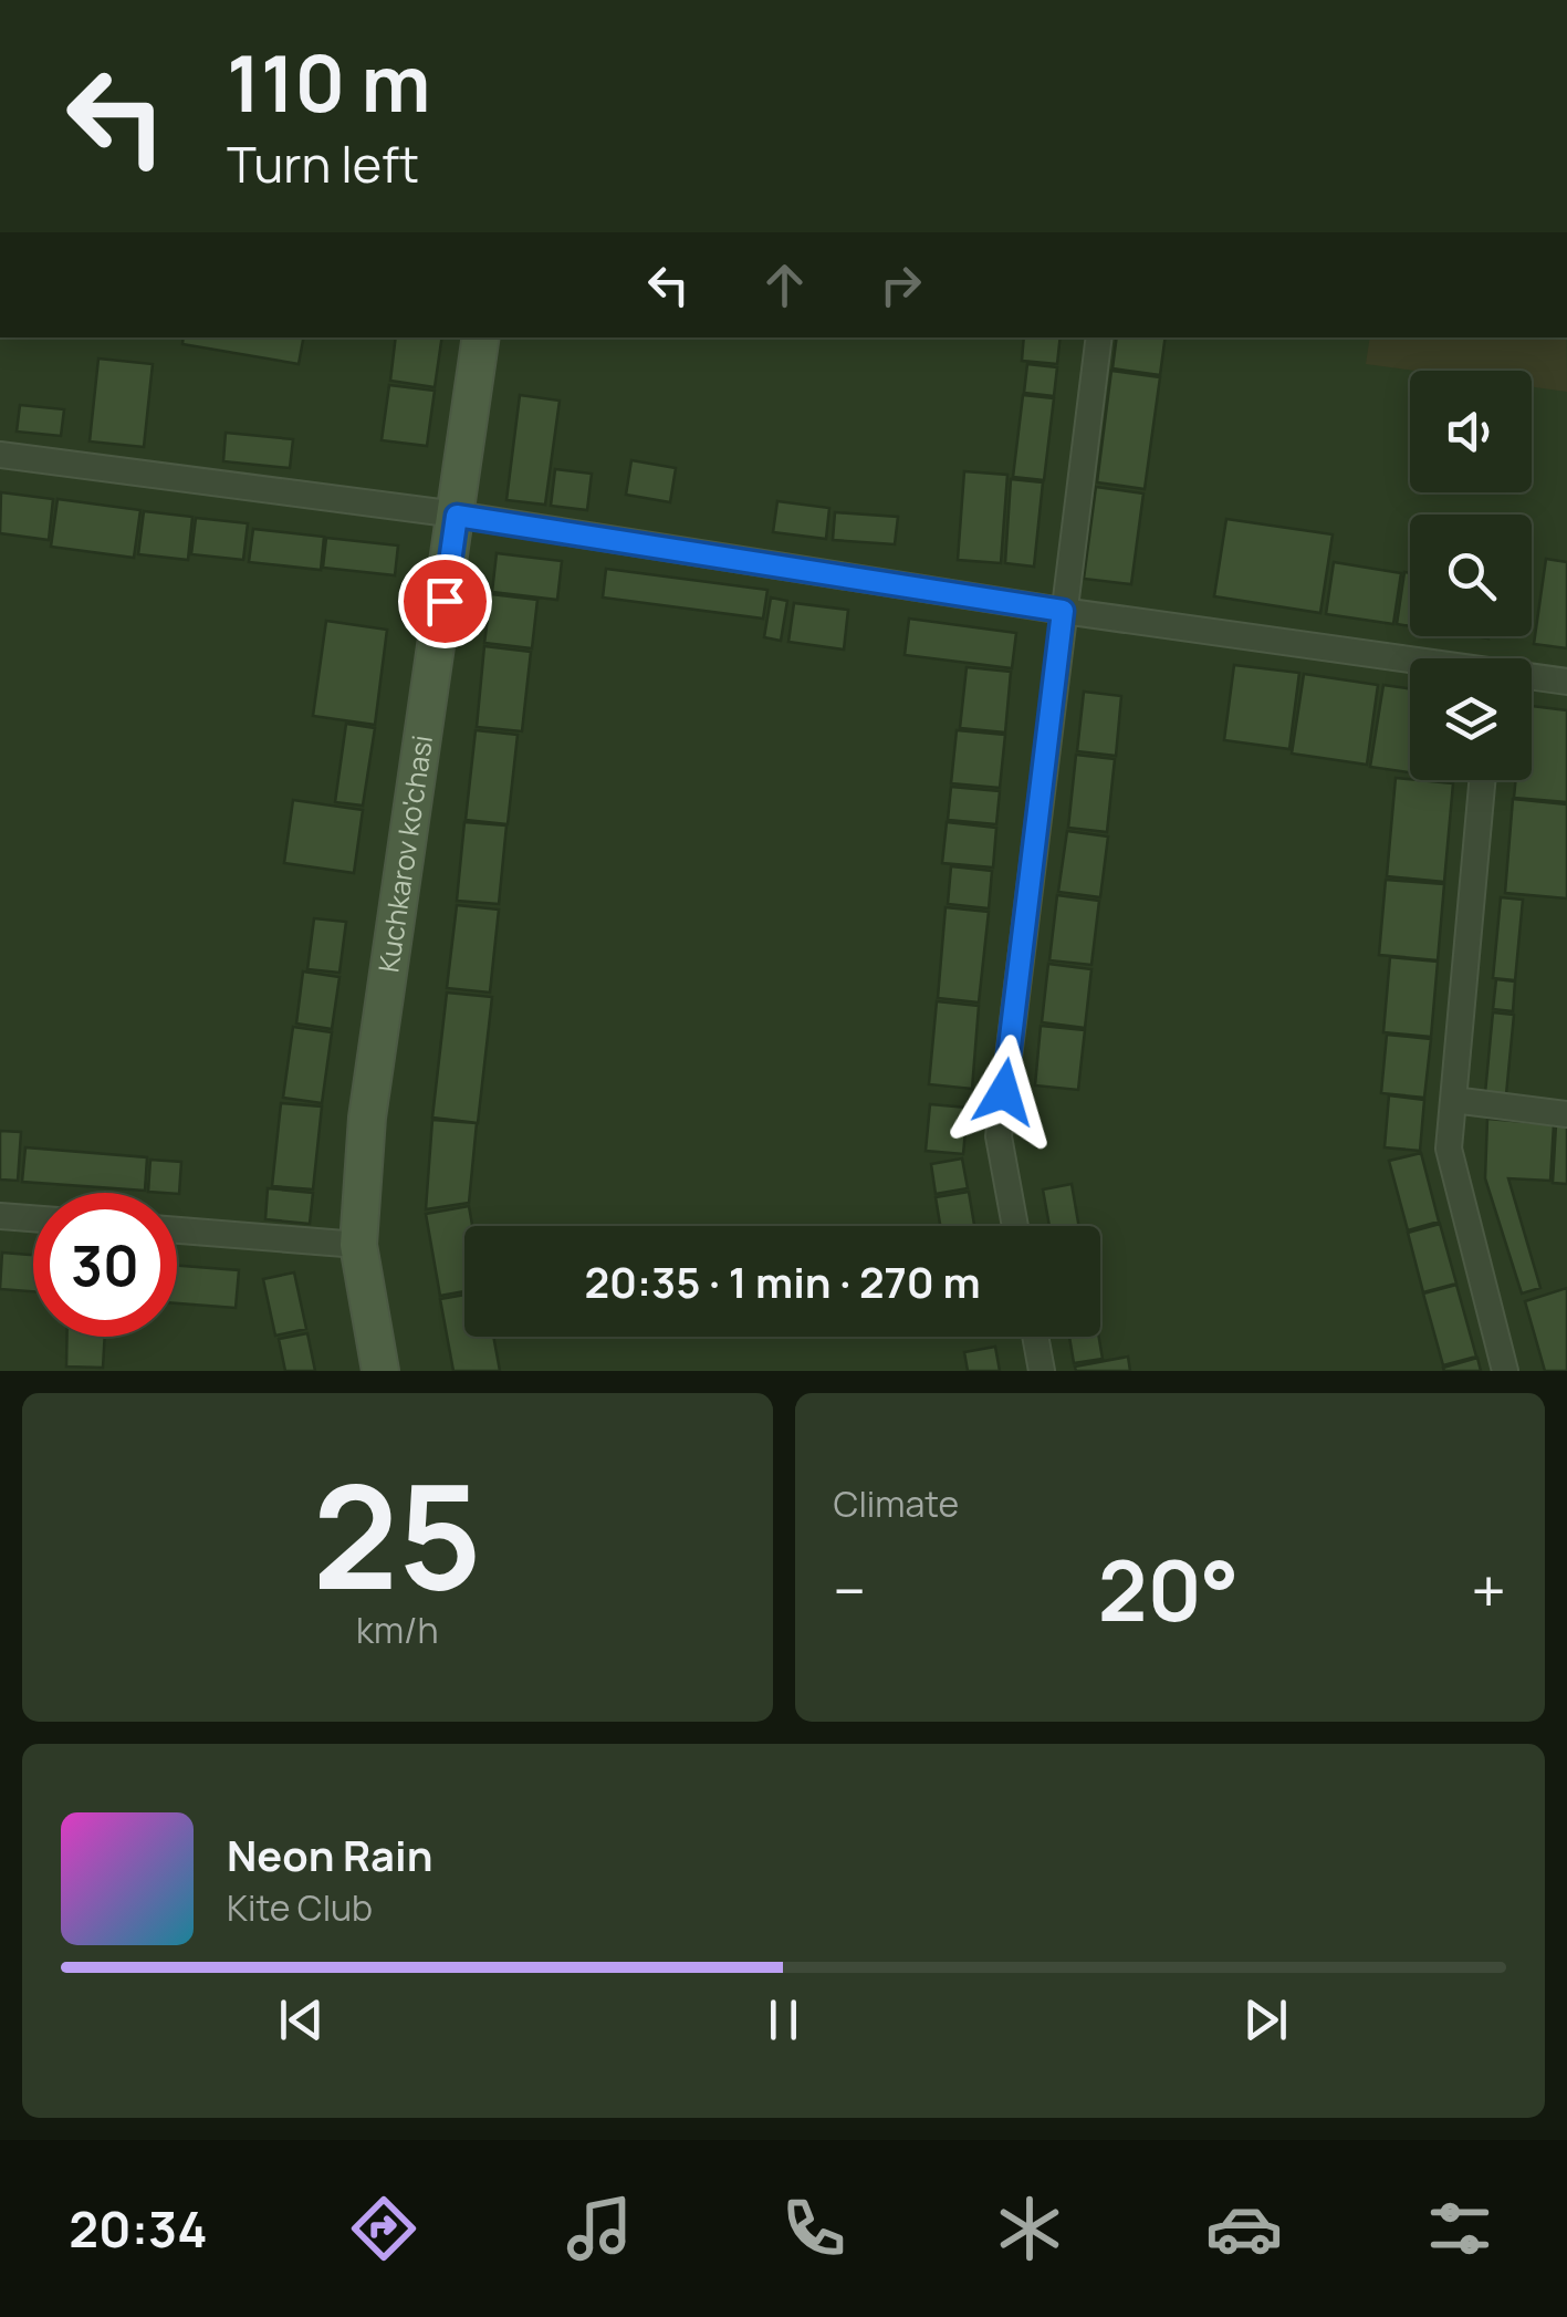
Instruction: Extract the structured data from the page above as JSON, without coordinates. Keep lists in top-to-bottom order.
{
  "streets": {
    "main road": ["Kuchkarov ko'chasi"]
  },
  "page": {
    "turn": ["110 m", "Turn left"],
    "limit": "30",
    "trip": "20:35 · 1 min · 270 m",
    "tile": [
      ["25", "km/h"],
      "Climate"
    ],
    "heat": ["−", "20°", "+"],
    "song": ["Neon Rain", "Kite Club"],
    "tabs": "20:34"
  }
}
